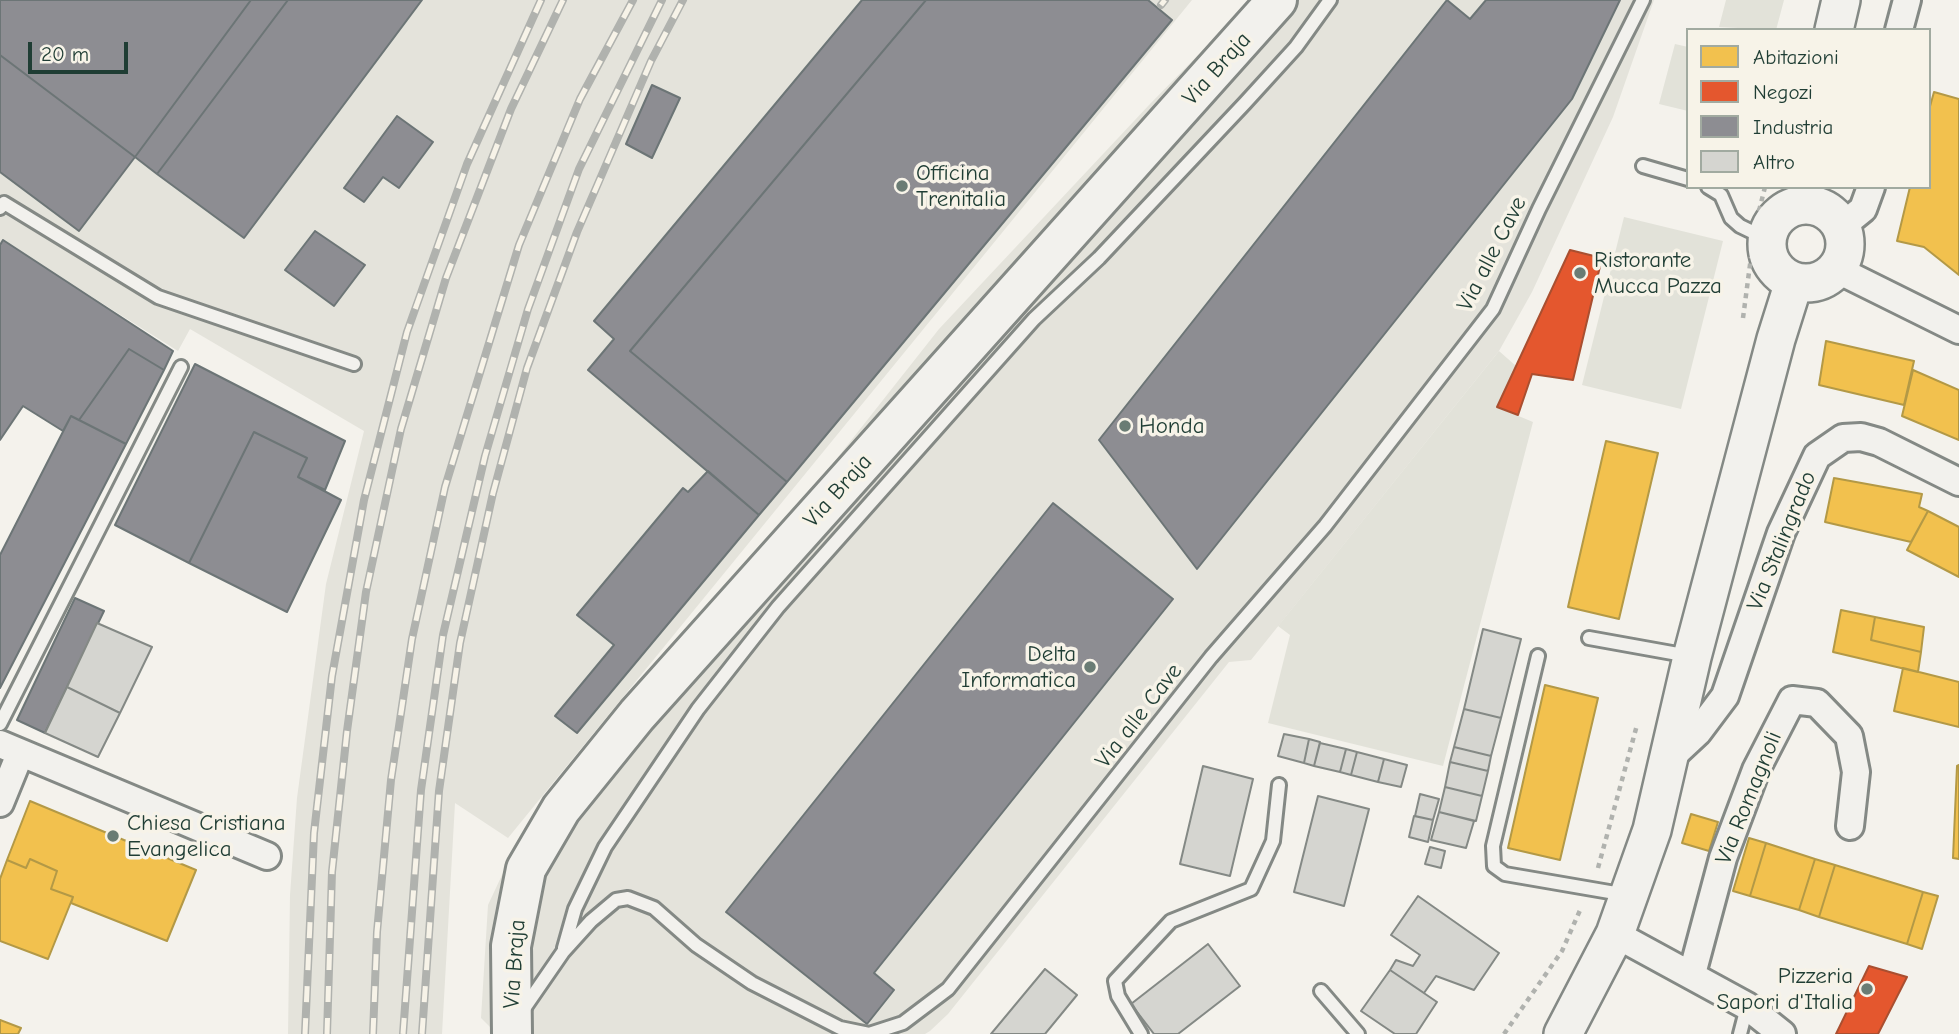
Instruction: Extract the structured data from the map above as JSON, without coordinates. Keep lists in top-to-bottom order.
{
  "streets": {
    "main road": ["Via Braja"],
    "street": ["Via Stalingrado", "Via Romagnoli"],
    "lane": ["Via alle Cave"]
  },
  "crossings": [
    ["Via Braja", "Via alle Cave"]
  ],
  "places": [
    "Officina Trenitalia",
    "Ristorante Mucca Pazza",
    "Honda",
    "Delta Informatica",
    "Chiesa Cristiana Evangelica",
    "Pizzeria Sapori d'Italia"
  ],
  "legend": [
    "Abitazioni",
    "Negozi",
    "Industria",
    "Altro"
  ],
  "scale_bar": "20 m"
}
